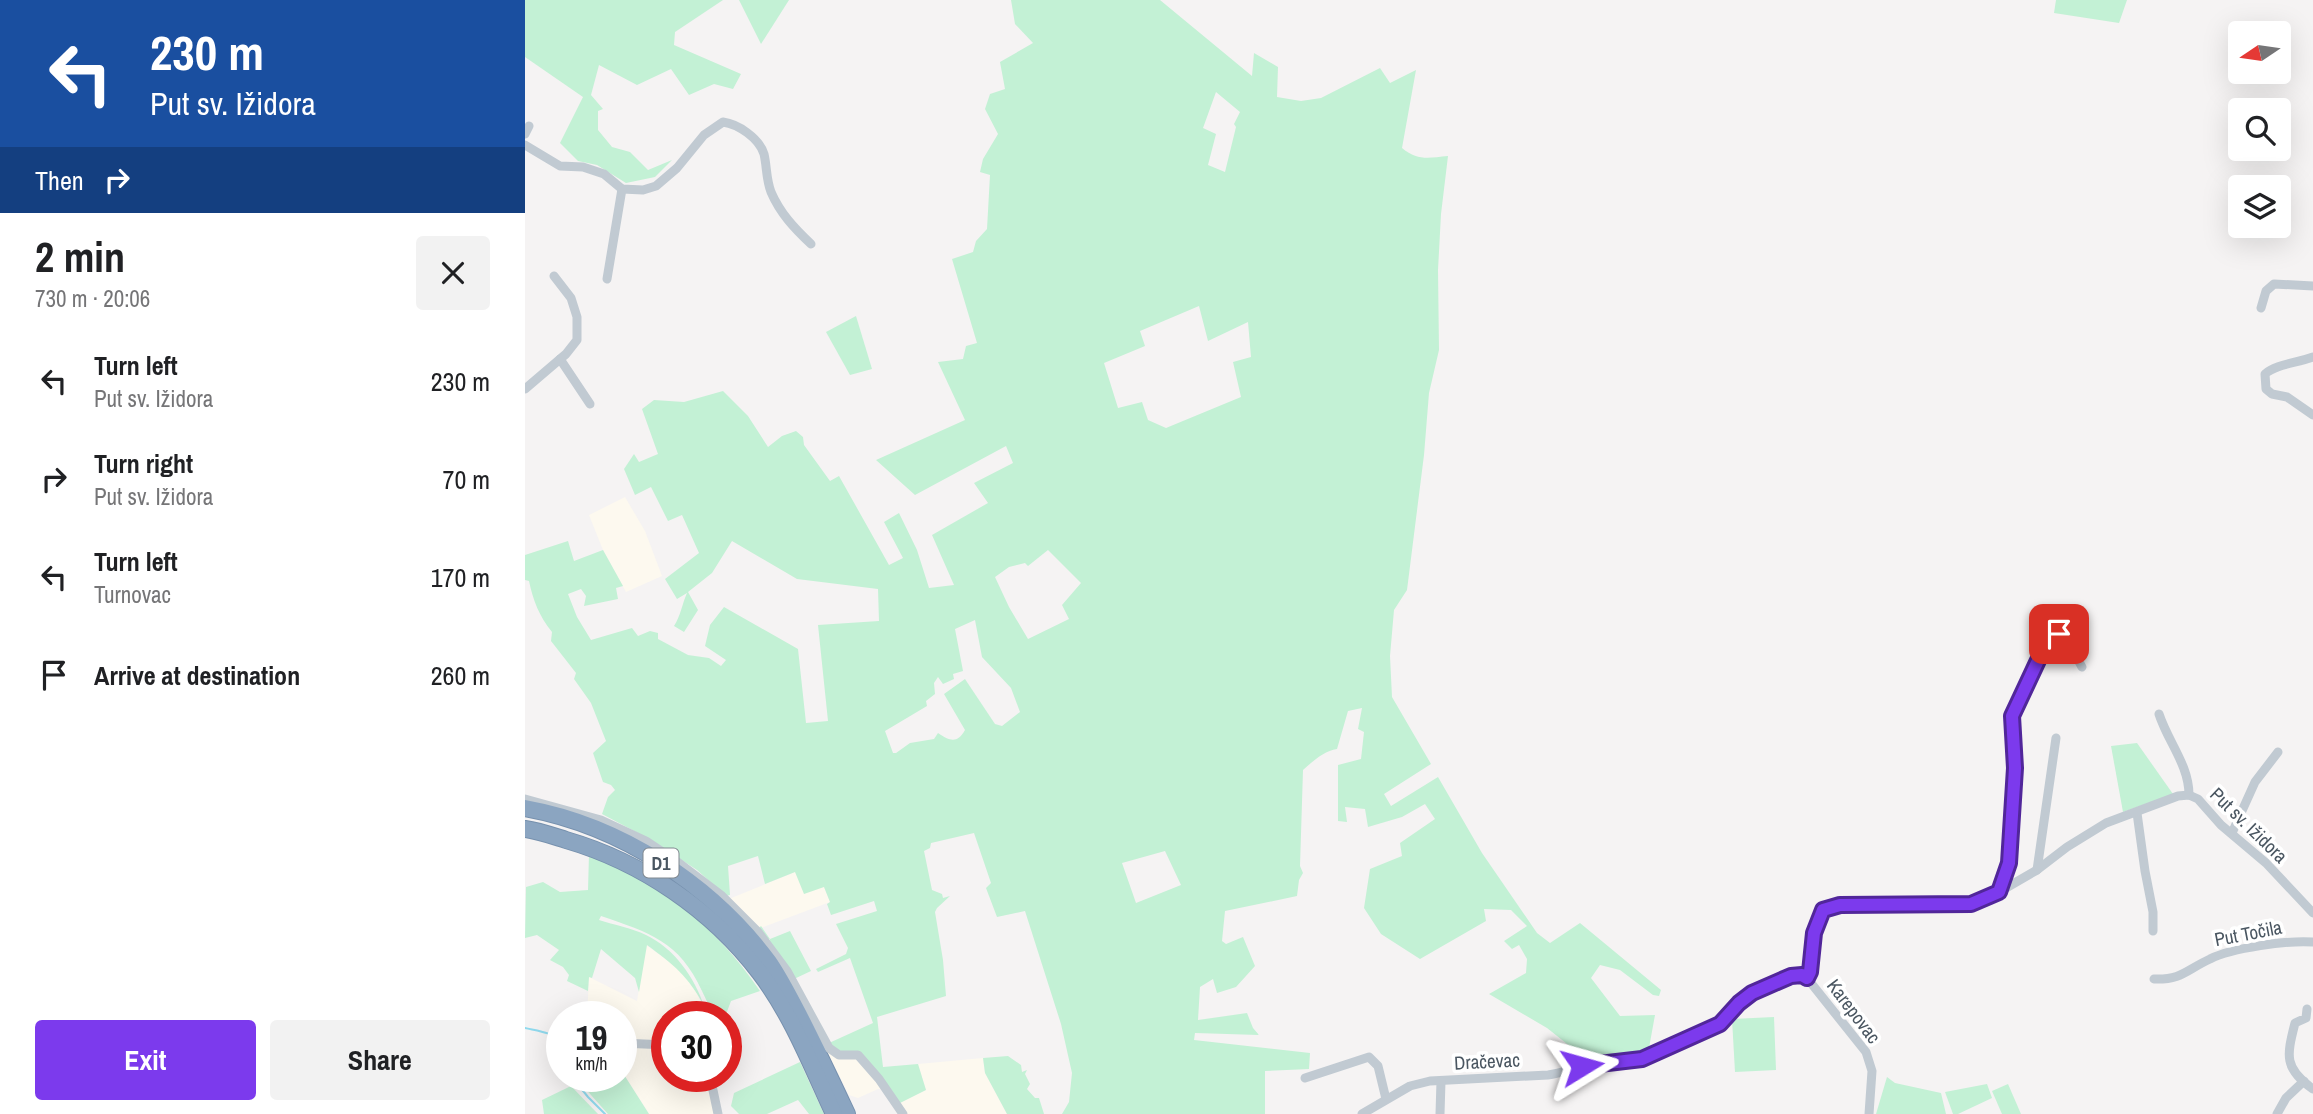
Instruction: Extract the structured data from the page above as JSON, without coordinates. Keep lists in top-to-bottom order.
{
  "streets": {
    "highway": ["D1"],
    "street": [
      "Put sv. Ižidora",
      "Put Točila",
      "Karepovac",
      "Dračevac"
    ]
  },
  "crossings": [
    ["Put sv. Ižidora", "Karepovac"],
    ["Put sv. Ižidora", "Dračevac"],
    ["Karepovac", "Dračevac"]
  ],
  "north": "left",
  "page": {
    "turn": ["230 m", "Put sv. Ižidora"],
    "then": "Then",
    "heading": ["2 min", "730 m · 20:06"],
    "list": [
      {
        "name": "Turn left",
        "note": "Put sv. Ižidora",
        "value": "230 m"
      },
      {
        "name": "Turn right",
        "note": "Put sv. Ižidora",
        "value": "70 m"
      },
      {
        "name": "Turn left",
        "note": "Turnovac",
        "value": "170 m"
      },
      {
        "name": "Arrive at destination",
        "value": "260 m"
      }
    ],
    "speed": "19 km/h",
    "limit": "30",
    "buttons": ["Exit", "Share"]
  }
}
